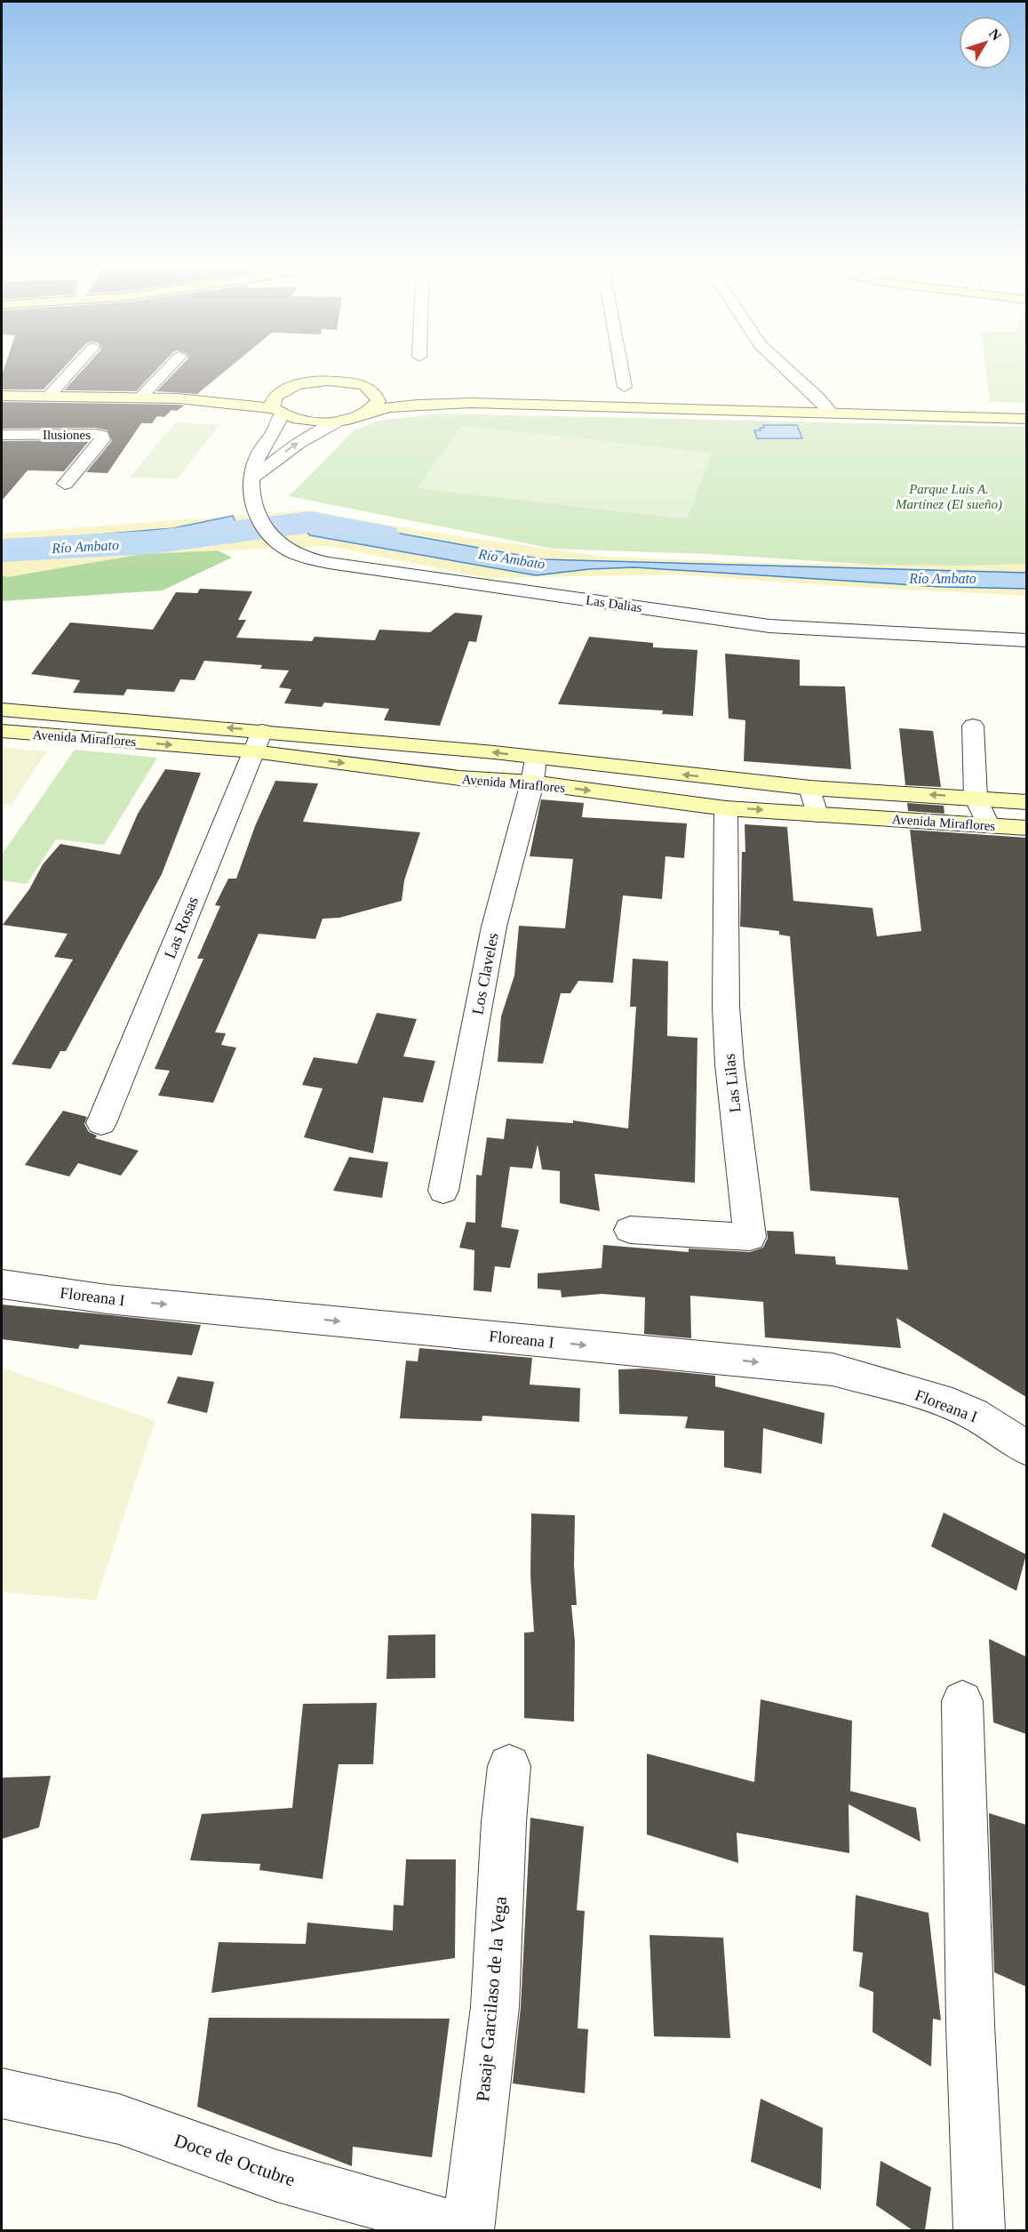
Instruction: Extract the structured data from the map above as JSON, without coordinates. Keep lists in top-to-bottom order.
{
  "streets": {
    "main road": ["Avenida Miraflores"],
    "street": [
      "Ilusiones",
      "Las Dalias",
      "Las Rosas",
      "Los Claveles",
      "Las Lilas",
      "Floreana I",
      "Pasaje Garcilaso de la Vega",
      "Doce de Octubre"
    ]
  },
  "crossings": [
    ["Avenida Miraflores", "Las Rosas"],
    ["Avenida Miraflores", "Los Claveles"],
    ["Avenida Miraflores", "Las Lilas"],
    ["Pasaje Garcilaso de la Vega", "Doce de Octubre"]
  ],
  "one_way": ["Floreana I"],
  "water": ["Río Ambato"],
  "parks": ["Parque Luis A. Martínez (El sueño)"],
  "north": "top right"
}
